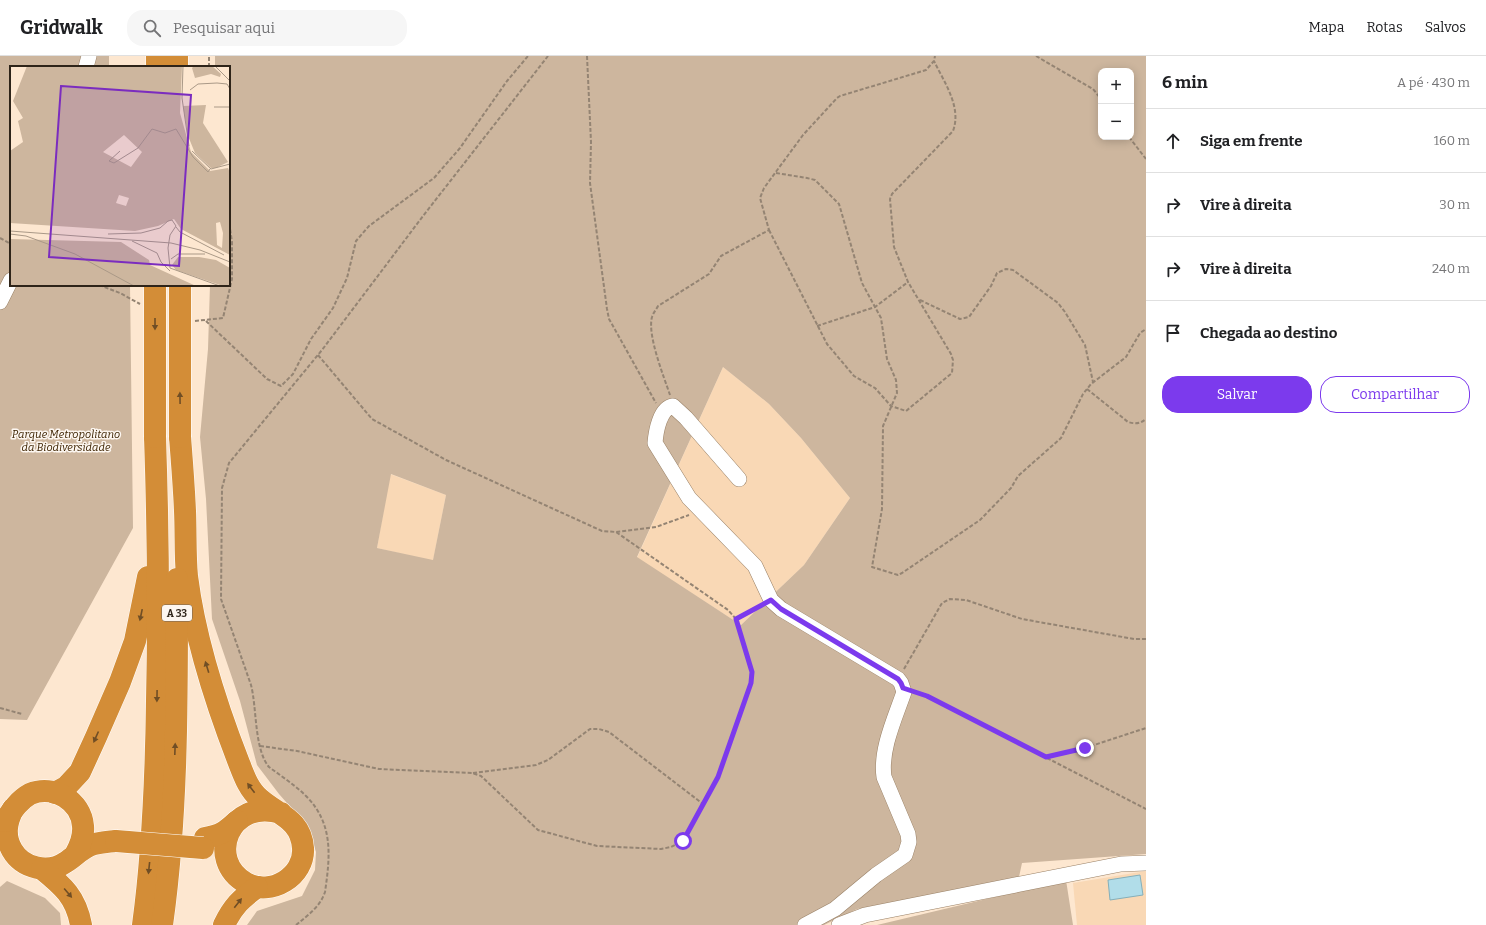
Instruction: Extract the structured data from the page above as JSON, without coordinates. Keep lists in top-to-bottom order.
{
  "streets": {
    "highway": ["A 33"]
  },
  "parks": ["Parque Metropolitano da Biodiversidade"],
  "page": {
    "header": "Gridwalk",
    "search": "Pesquisar aqui",
    "nav": ["Mapa", "Rotas", "Salvos"],
    "heading": ["6 min", "A pé · 430 m"],
    "map_buttons": ["+", "−"],
    "list": [
      ["Siga em frente", "160 m"],
      ["Vire à direita", "30 m"],
      ["Vire à direita", "240 m"],
      "Chegada ao destino"
    ],
    "buttons": ["Salvar", "Compartilhar"]
  }
}
